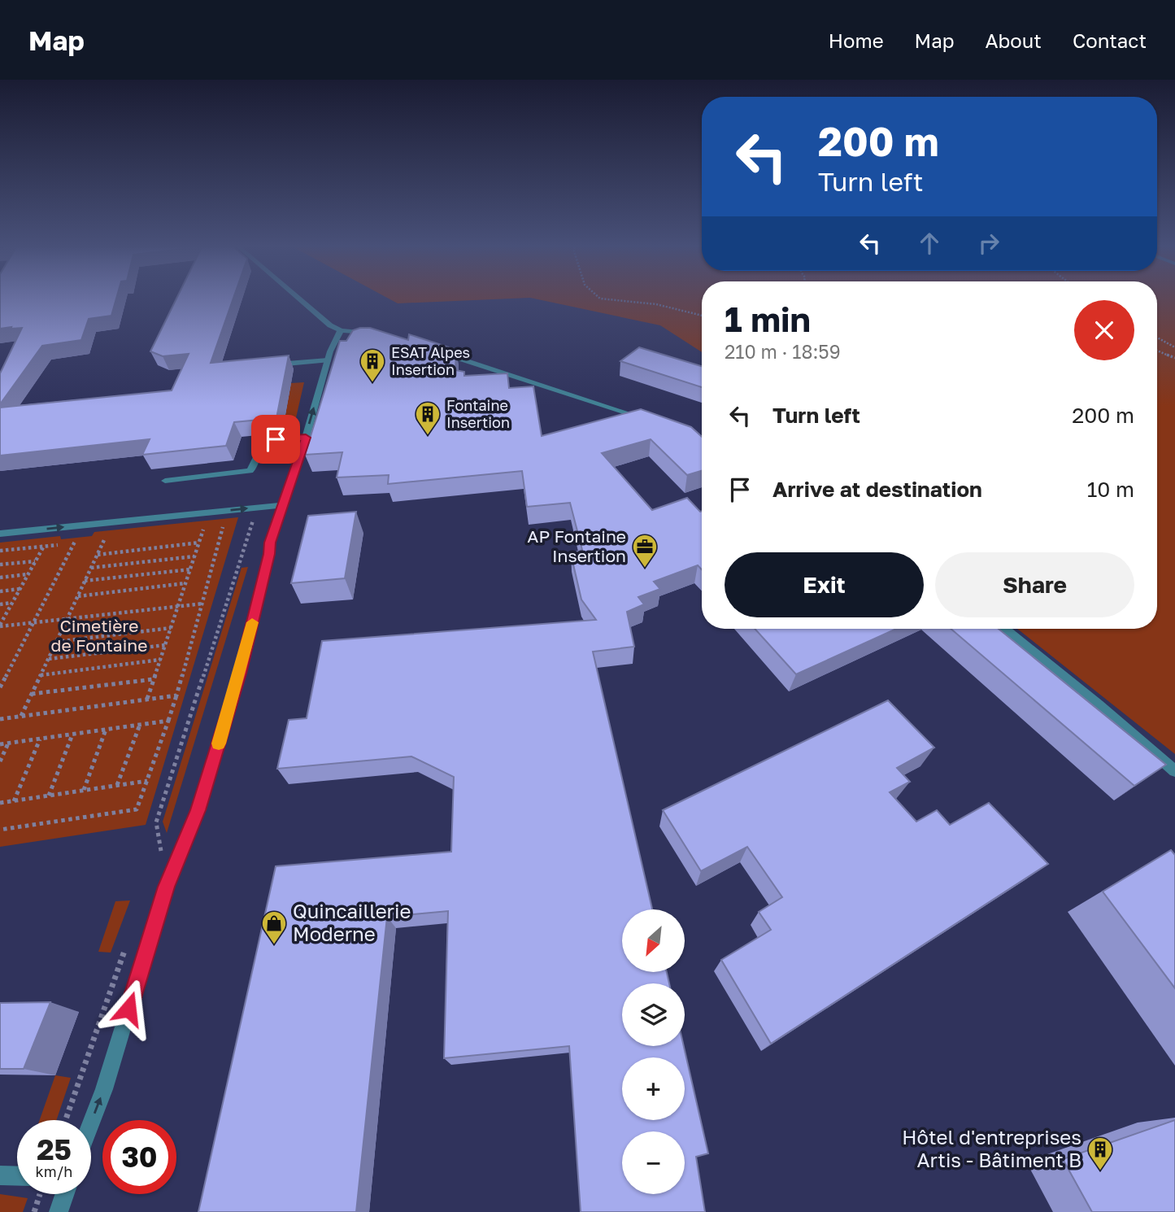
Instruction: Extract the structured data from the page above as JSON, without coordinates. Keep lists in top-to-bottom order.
{
  "parks": ["Cimetière de Fontaine"],
  "places": {
    "building": ["ESAT Alpes Insertion", "Fontaine Insertion", "Hôtel d'entreprises Artis - Bâtiment B"],
    "office": ["AP Fontaine Insertion"],
    "shop": ["Quincaillerie Moderne"]
  },
  "north": "bottom left",
  "page": {
    "header": "Map",
    "nav": [
      "Home",
      "Map",
      "About",
      "Contact"
    ],
    "turn": ["200 m", "Turn left"],
    "heading": ["1 min", "210 m · 18:59"],
    "list": [
      {
        "name": "Turn left",
        "value": "200 m"
      },
      {
        "name": "Arrive at destination",
        "value": "10 m"
      }
    ],
    "buttons": ["Exit", "Share"],
    "map_buttons": ["+", "−"],
    "speed": "25 km/h",
    "limit": "30"
  }
}
